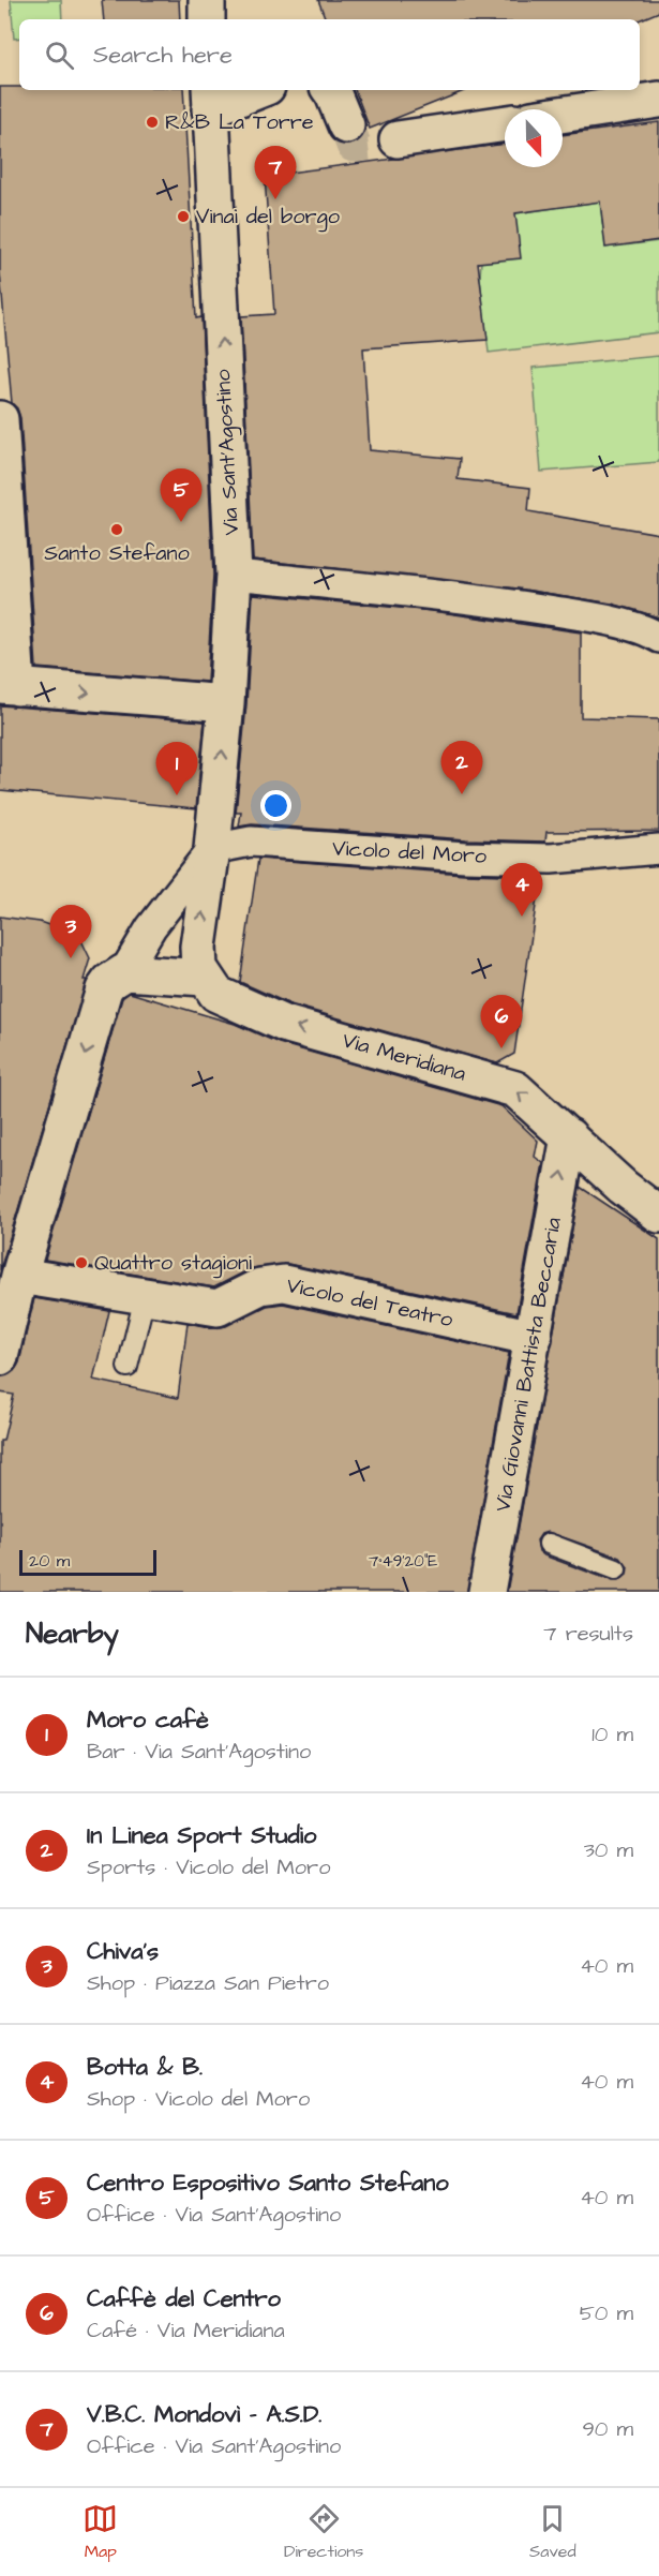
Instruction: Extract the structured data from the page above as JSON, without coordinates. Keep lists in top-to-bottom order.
{
  "streets": {
    "street": [
      "Via Sant'Agostino",
      "Vicolo del Moro",
      "Via Meridiana",
      "Vicolo del Teatro",
      "Via Giovanni Battista Beccaria"
    ]
  },
  "crossings": [
    ["Via Sant'Agostino", "Vicolo del Moro"],
    ["Via Sant'Agostino", "Via Meridiana"],
    ["Via Meridiana", "Via Giovanni Battista Beccaria"],
    ["Vicolo del Teatro", "Via Giovanni Battista Beccaria"]
  ],
  "one_way": ["Via Meridiana", "Via Giovanni Battista Beccaria"],
  "places": [
    "R&B La Torre",
    "Vinai del borgo",
    "Santo Stefano",
    "Quattro stagioni"
  ],
  "scale_bar": "20 m",
  "north": "bottom",
  "page": {
    "search": "Search here",
    "pins": [
      "7",
      "5",
      "2",
      "1",
      "4",
      "3",
      "6"
    ],
    "scale": "20 m",
    "heading": ["Nearby", "7 results"],
    "list": [
      {
        "mark": "1",
        "name": "Moro cafè",
        "note": "Bar · Via Sant'Agostino",
        "value": "10 m"
      },
      {
        "mark": "2",
        "name": "In Linea Sport Studio",
        "note": "Sports · Vicolo del Moro",
        "value": "30 m"
      },
      {
        "mark": "3",
        "name": "Chiva's",
        "note": "Shop · Piazza San Pietro",
        "value": "40 m"
      },
      {
        "mark": "4",
        "name": "Botta & B.",
        "note": "Shop · Vicolo del Moro",
        "value": "40 m"
      },
      {
        "mark": "5",
        "name": "Centro Espositivo Santo Stefano",
        "note": "Office · Via Sant'Agostino",
        "value": "40 m"
      },
      {
        "mark": "6",
        "name": "Caffè del Centro",
        "note": "Café · Via Meridiana",
        "value": "50 m"
      },
      {
        "mark": "7",
        "name": "V.B.C. Mondovì - A.S.D.",
        "note": "Office · Via Sant'Agostino",
        "value": "90 m"
      }
    ],
    "nav": ["Map", "Directions", "Saved"]
  },
  "coordinates": ["7°49'20\"E"]
}
